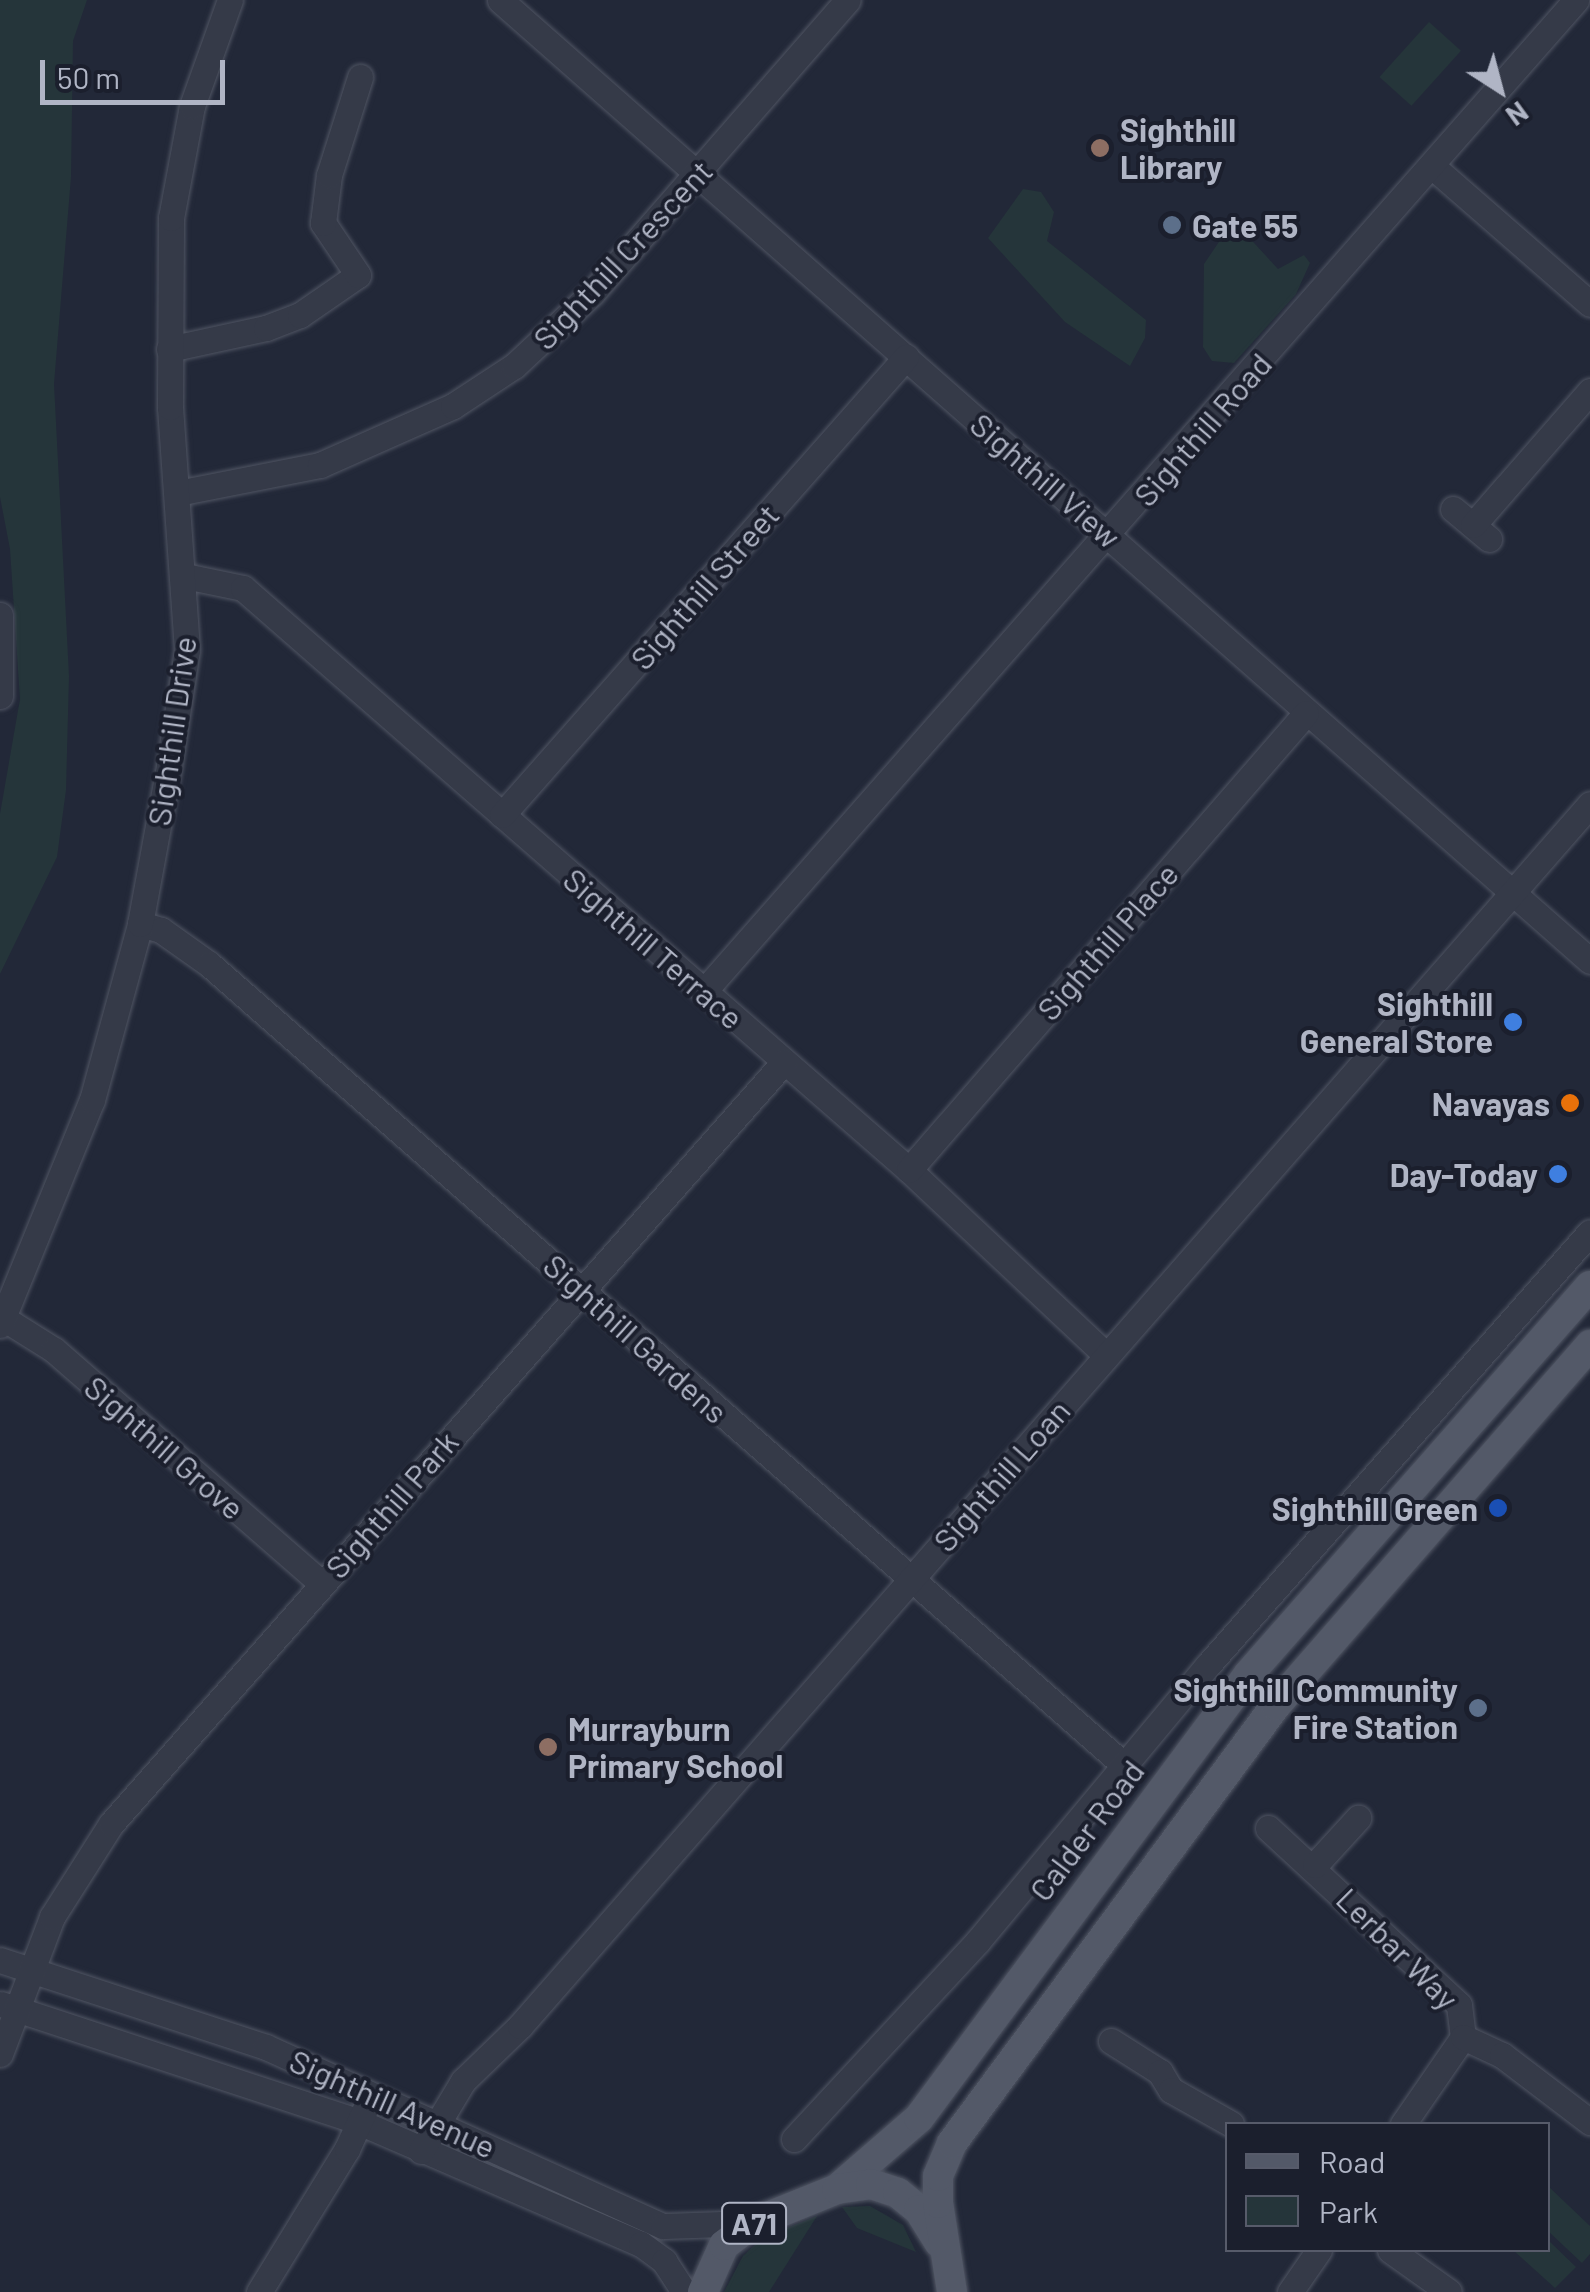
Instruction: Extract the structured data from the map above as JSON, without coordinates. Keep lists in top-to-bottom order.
{
  "streets": {
    "main road": ["Calder Road", "A71"],
    "street": [
      "Sighthill Crescent",
      "Sighthill Road",
      "Sighthill View",
      "Sighthill Street",
      "Sighthill Drive",
      "Sighthill Place",
      "Sighthill Terrace",
      "Sighthill Gardens",
      "Sighthill Grove",
      "Sighthill Loan",
      "Sighthill Park",
      "Lerbar Way",
      "Sighthill Avenue"
    ]
  },
  "crossings": [
    ["Sighthill Crescent", "Sighthill View"],
    ["Sighthill Crescent", "Sighthill Drive"],
    ["Sighthill Road", "Sighthill View"],
    ["Sighthill Road", "Sighthill Terrace"],
    ["Sighthill View", "Sighthill Street"],
    ["Sighthill View", "Sighthill Place"],
    ["Sighthill View", "Sighthill Loan"],
    ["Sighthill Street", "Sighthill Terrace"],
    ["Sighthill Drive", "Sighthill Terrace"],
    ["Sighthill Drive", "Sighthill Gardens"],
    ["Sighthill Drive", "Sighthill Grove"],
    ["Sighthill Place", "Sighthill Terrace"],
    ["Sighthill Terrace", "Sighthill Loan"],
    ["Sighthill Terrace", "Sighthill Park"],
    ["Sighthill Gardens", "Sighthill Loan"],
    ["Sighthill Gardens", "Sighthill Park"],
    ["Sighthill Gardens", "Calder Road"],
    ["Sighthill Grove", "Sighthill Park"],
    ["Sighthill Loan", "Sighthill Avenue"],
    ["Sighthill Park", "Sighthill Avenue"],
    ["Calder Road", "Sighthill Avenue"]
  ],
  "places": [
    "Sighthill Library",
    "Gate 55",
    "Sighthill General Store",
    "Navayas",
    "Day-Today",
    "Sighthill Green",
    "Sighthill Community Fire Station",
    "Murrayburn Primary School"
  ],
  "legend": ["Road", "Park"],
  "scale_bar": "50 m",
  "north": "bottom right"
}
